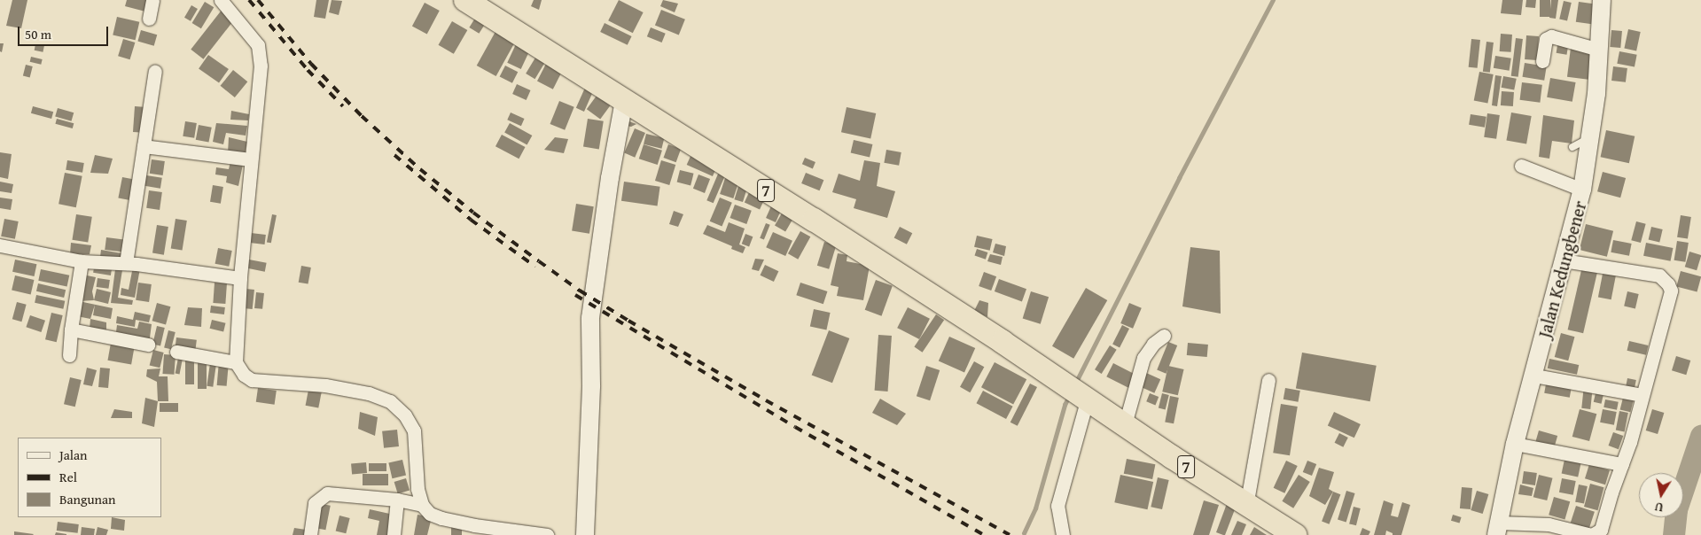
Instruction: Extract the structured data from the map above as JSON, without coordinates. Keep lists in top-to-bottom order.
{
  "streets": {
    "highway": ["7"],
    "street": ["Jalan Kedungbener"]
  },
  "legend": ["Jalan", "Rel", "Bangunan"],
  "scale_bar": "50 m",
  "north": "bottom"
}
